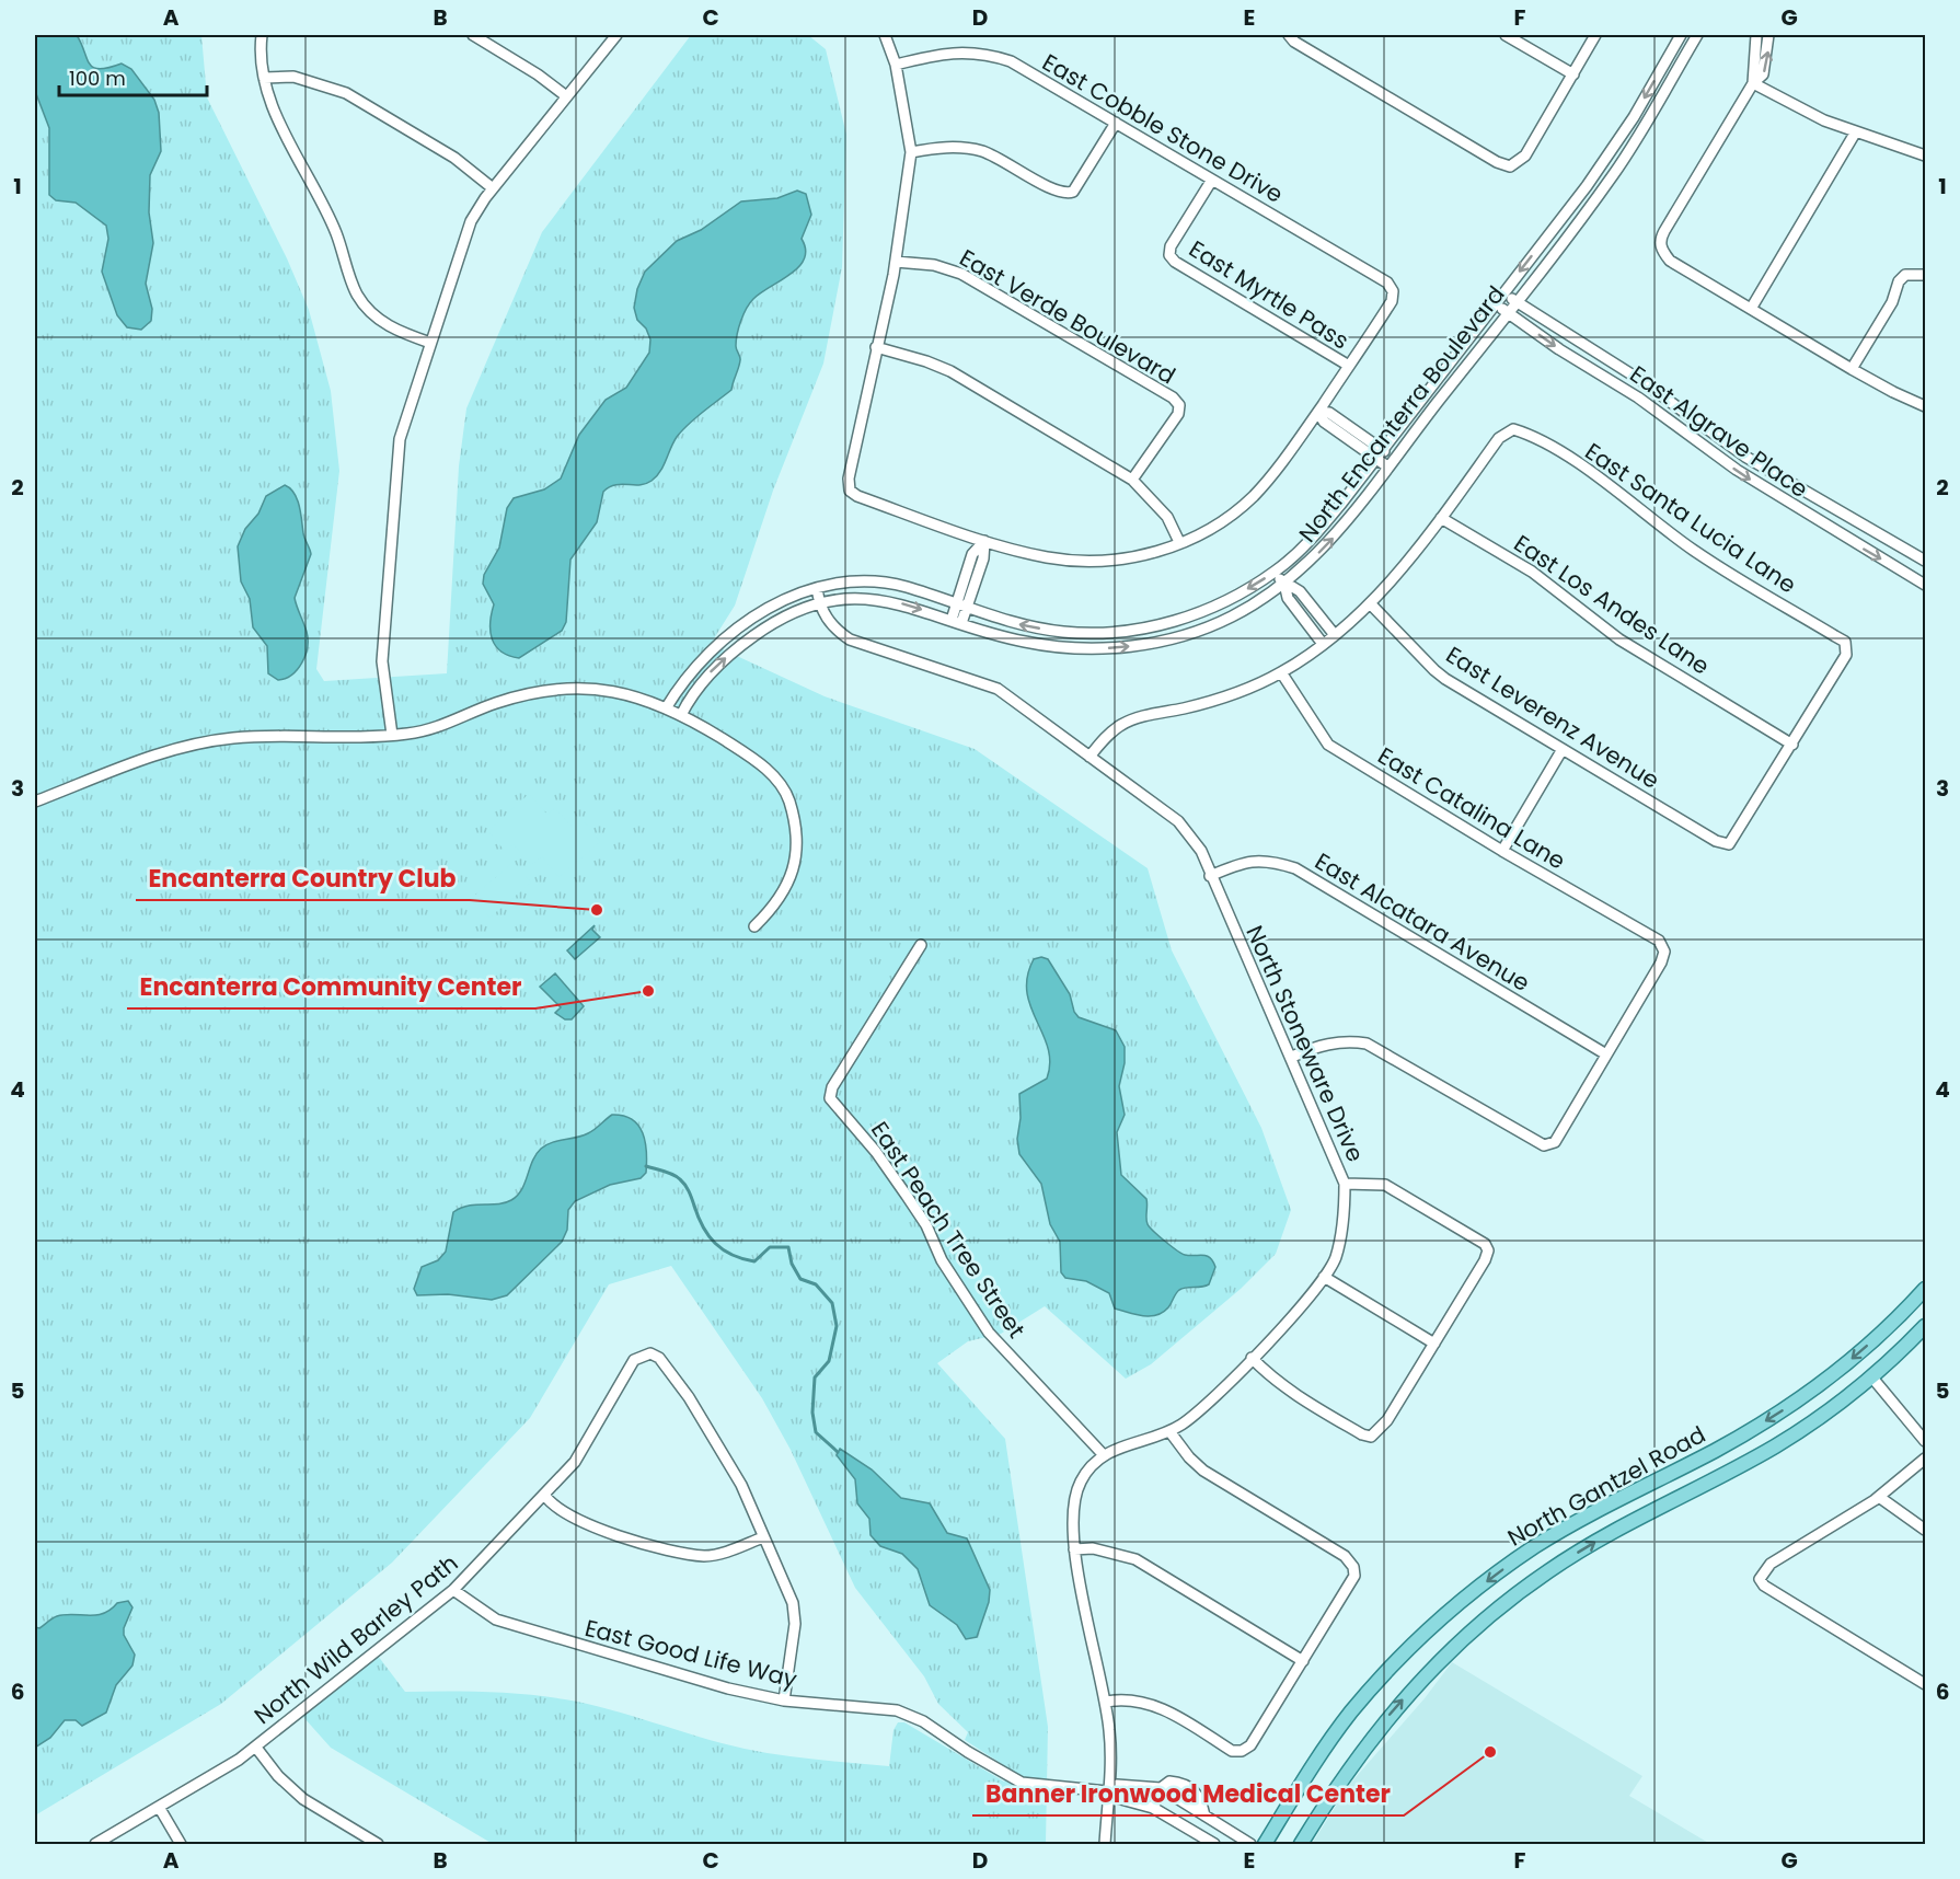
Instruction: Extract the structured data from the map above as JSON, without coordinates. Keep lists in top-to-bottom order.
{
  "streets": {
    "main road": ["North Gantzel Road"],
    "street": [
      "East Cobble Stone Drive",
      "East Myrtle Pass",
      "East Verde Boulevard",
      "North Encanterra Boulevard",
      "East Algrave Place",
      "East Santa Lucia Lane",
      "East Los Andes Lane",
      "East Leverenz Avenue",
      "East Catalina Lane",
      "East Alcatara Avenue",
      "North Stoneware Drive",
      "East Peach Tree Street",
      "North Wild Barley Path",
      "East Good Life Way"
    ]
  },
  "crossings": [
    ["East Cobble Stone Drive", "East Myrtle Pass"],
    ["North Encanterra Boulevard", "East Algrave Place"],
    ["North Encanterra Boulevard", "North Stoneware Drive"],
    ["East Santa Lucia Lane", "East Los Andes Lane"],
    ["East Santa Lucia Lane", "East Leverenz Avenue"],
    ["East Los Andes Lane", "East Leverenz Avenue"],
    ["East Catalina Lane", "East Alcatara Avenue"],
    ["East Alcatara Avenue", "North Stoneware Drive"],
    ["North Stoneware Drive", "East Peach Tree Street"],
    ["North Stoneware Drive", "East Good Life Way"],
    ["North Wild Barley Path", "East Good Life Way"]
  ],
  "places": ["Encanterra Country Club", "Encanterra Community Center", "Banner Ironwood Medical Center"],
  "scale_bar": "100 m",
  "grid": {
    "columns": [
      "A",
      "B",
      "C",
      "D",
      "E",
      "F",
      "G"
    ],
    "rows": [
      "1",
      "2",
      "3",
      "4",
      "5",
      "6"
    ]
  }
}
